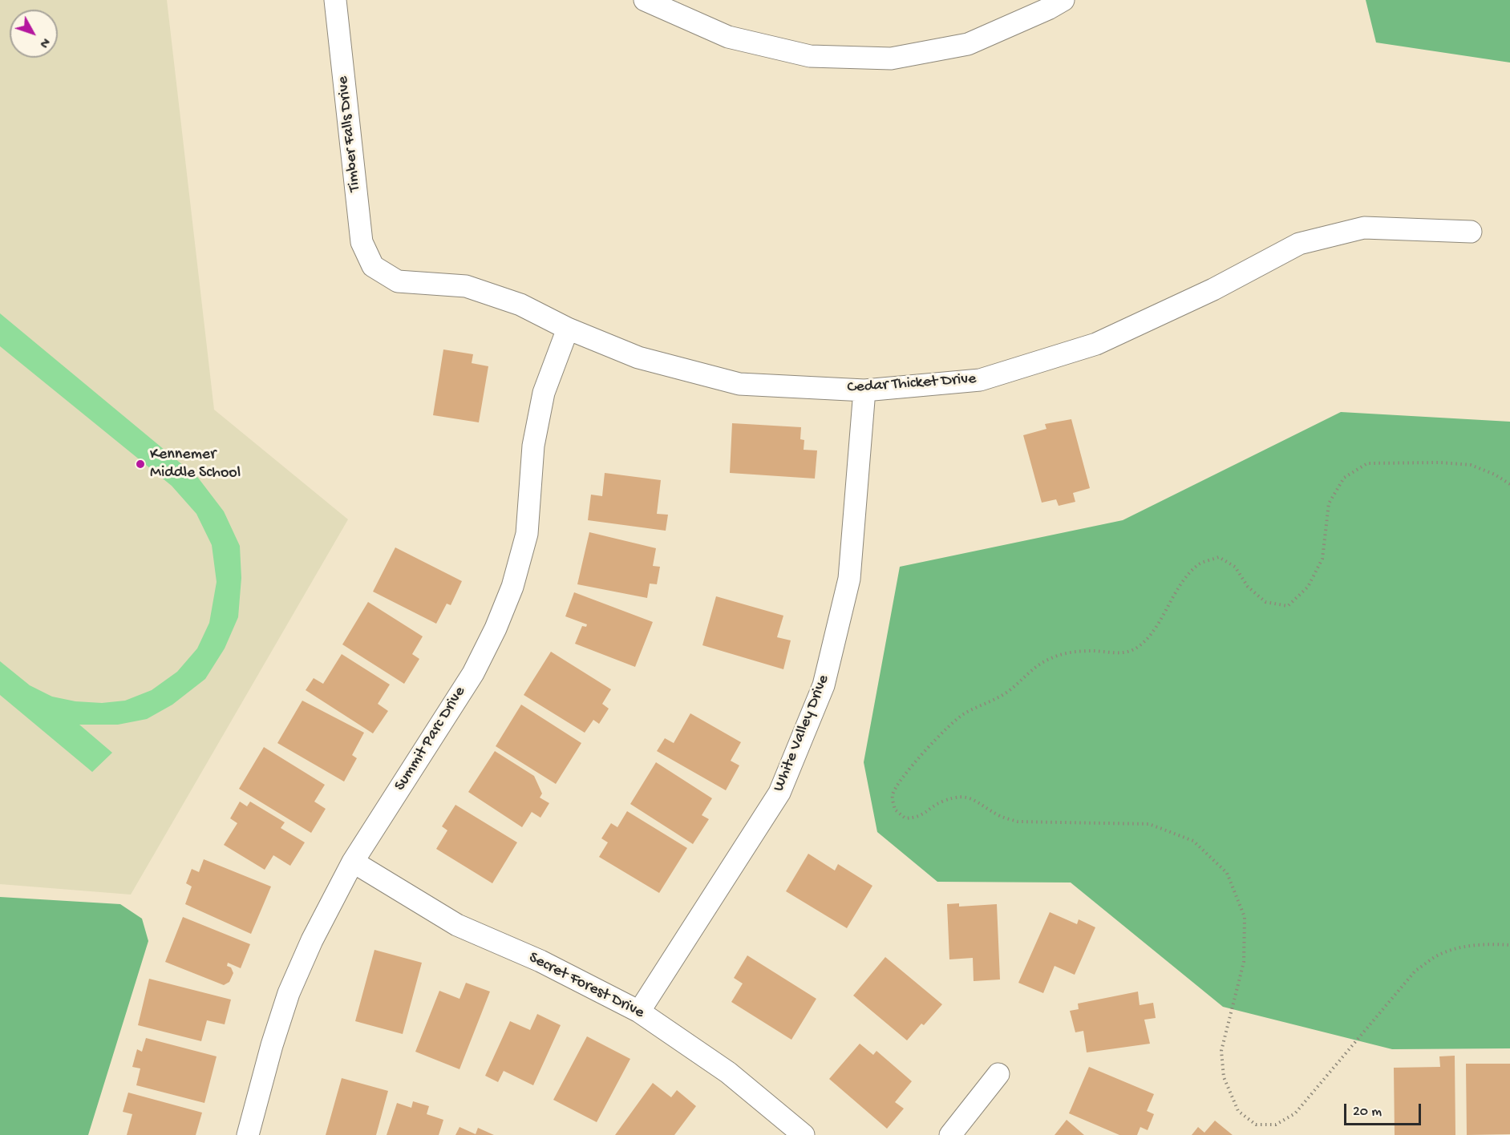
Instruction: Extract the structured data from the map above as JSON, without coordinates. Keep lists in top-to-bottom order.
{
  "streets": {
    "street": [
      "Timber Falls Drive",
      "Cedar Thicket Drive",
      "White Valley Drive",
      "Summit Parc Drive",
      "Secret Forest Drive"
    ]
  },
  "crossings": [
    ["Timber Falls Drive", "Cedar Thicket Drive"],
    ["Cedar Thicket Drive", "White Valley Drive"],
    ["Cedar Thicket Drive", "Summit Parc Drive"],
    ["White Valley Drive", "Secret Forest Drive"],
    ["Summit Parc Drive", "Secret Forest Drive"]
  ],
  "places": ["Kennemer Middle School"],
  "scale_bar": "20 m",
  "north": "bottom right"
}
